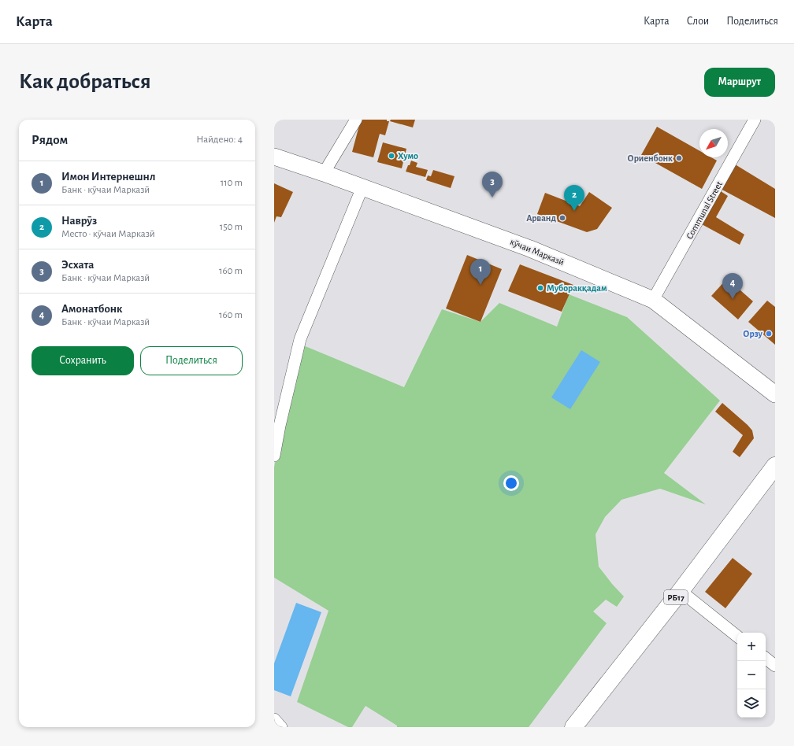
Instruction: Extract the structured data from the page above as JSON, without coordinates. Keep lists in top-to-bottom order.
{
  "streets": {
    "main road": ["кӯчаи Марказӣ", "РБ17"],
    "street": ["Communal Street"]
  },
  "crossings": [
    ["Communal Street", "кӯчаи Марказӣ"]
  ],
  "places": [
    "Хумо",
    "Ориенбонк",
    "Арванд",
    "Муборакқадам",
    "Орзу"
  ],
  "north": "bottom left",
  "page": {
    "header": "Карта",
    "nav": ["Карта", "Слои", "Поделиться"],
    "buttons": [
      "Маршрут",
      ["Сохранить", "Поделиться"]
    ],
    "title": "Как добраться",
    "heading": ["Рядом", "Найдено: 4"],
    "list": [
      {
        "mark": "1",
        "name": "Имон Интернешнл",
        "note": "Банк · кӯчаи Марказӣ",
        "value": "110 m"
      },
      {
        "mark": "2",
        "name": "Наврӯз",
        "note": "Место · кӯчаи Марказӣ",
        "value": "150 m"
      },
      {
        "mark": "3",
        "name": "Эсхата",
        "note": "Банк · кӯчаи Марказӣ",
        "value": "160 m"
      },
      {
        "mark": "4",
        "name": "Амонатбонк",
        "note": "Банк · кӯчаи Марказӣ",
        "value": "160 m"
      }
    ],
    "pins": [
      "3",
      "2",
      "1",
      "4"
    ],
    "map_buttons": ["+", "−"]
  }
}
